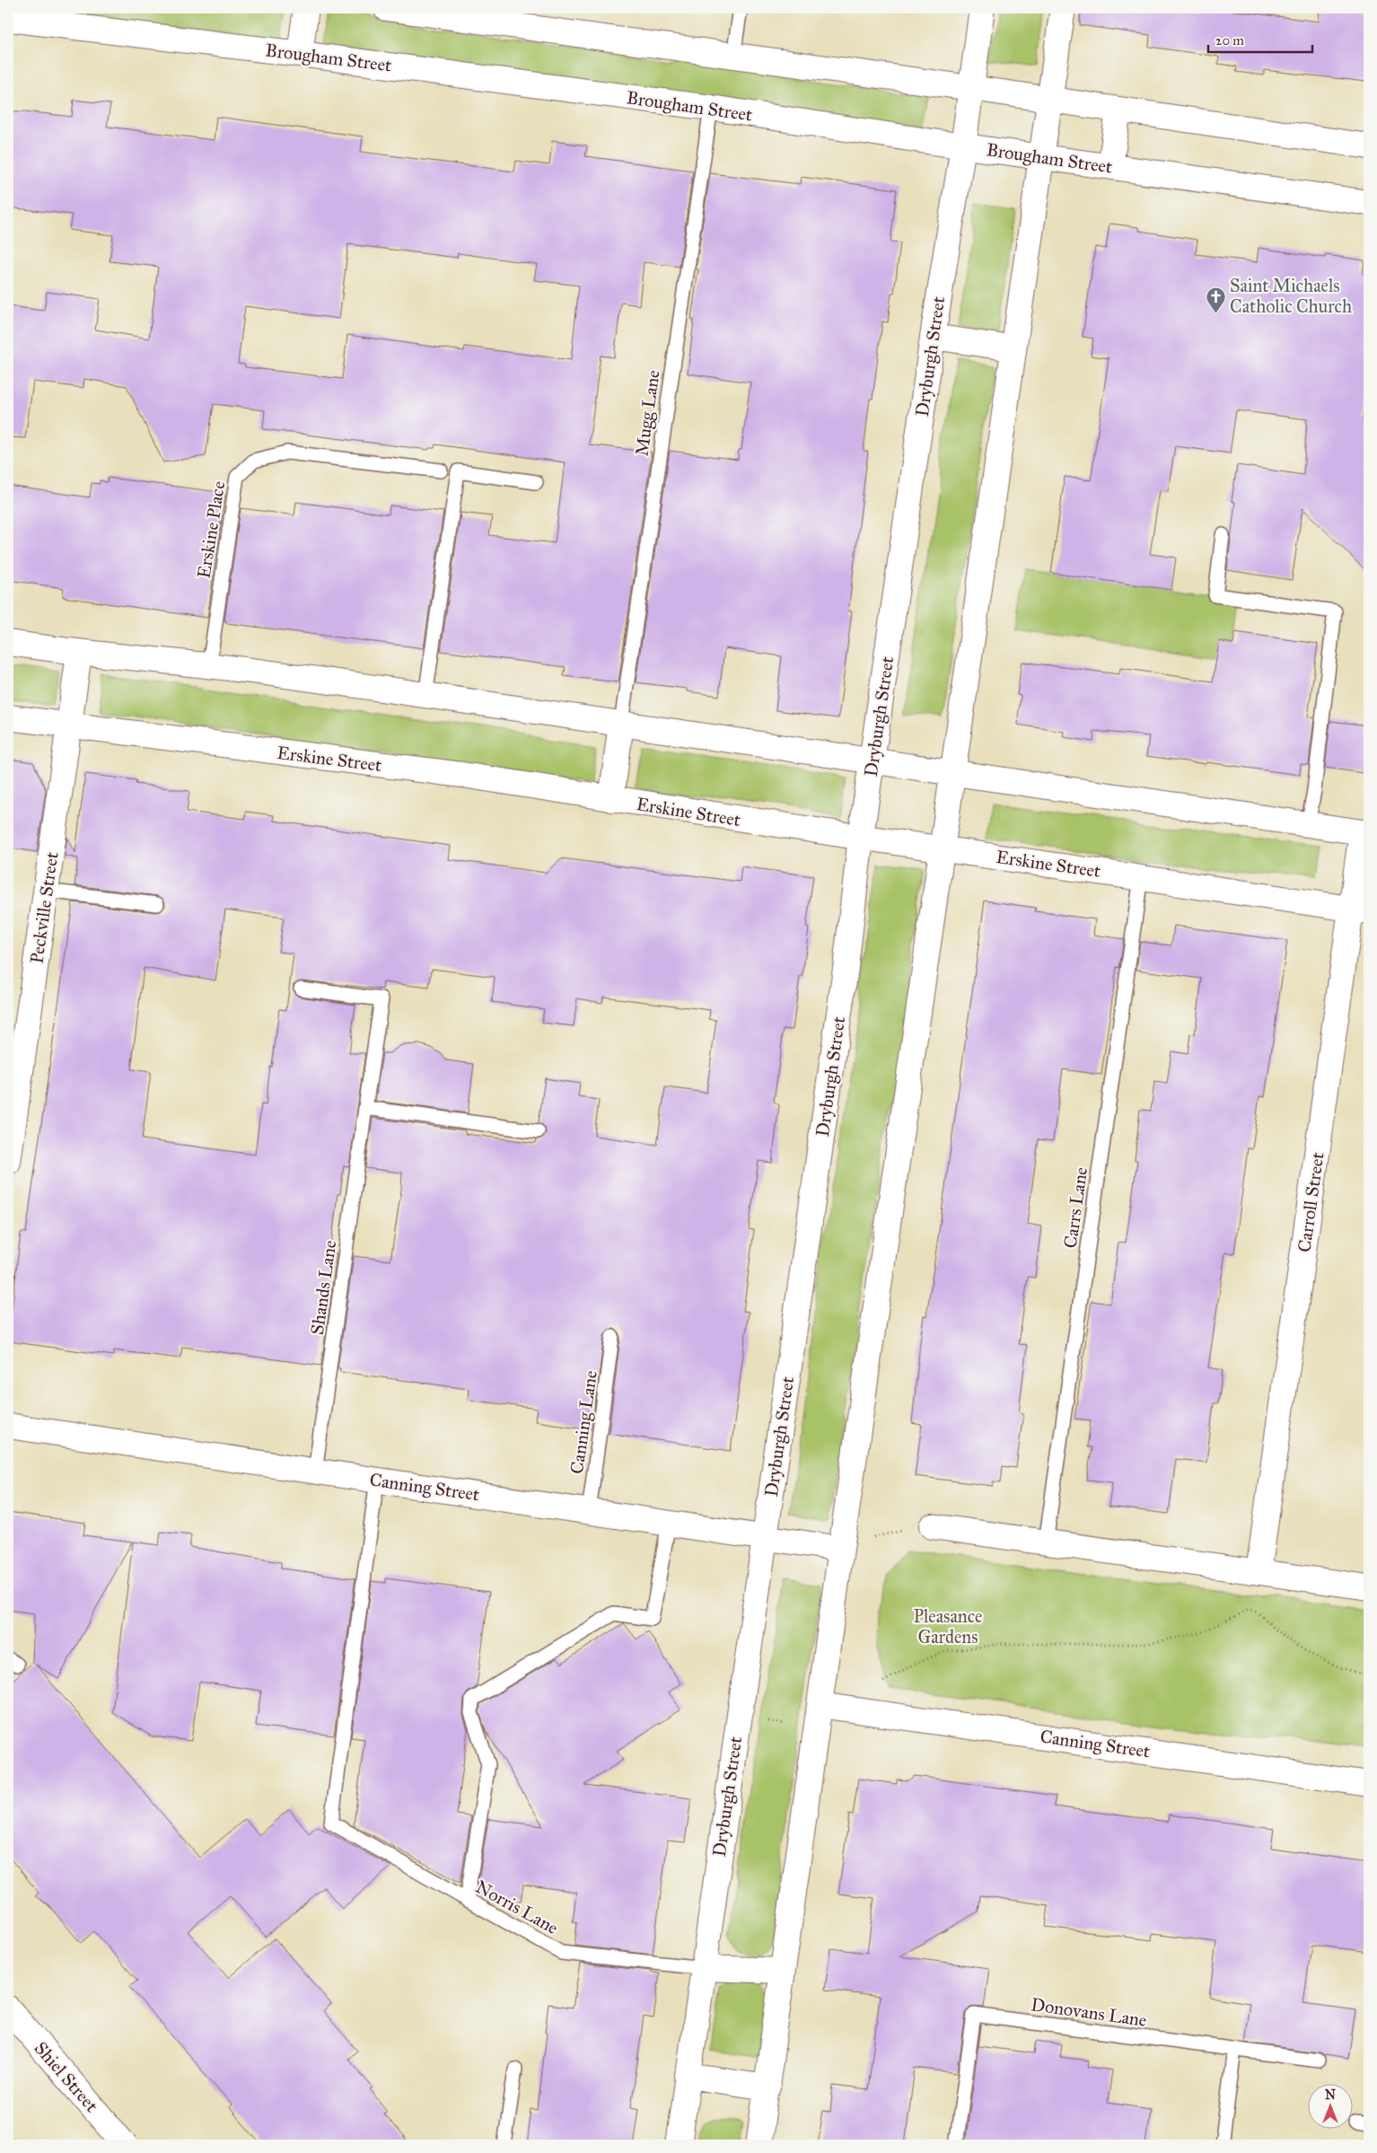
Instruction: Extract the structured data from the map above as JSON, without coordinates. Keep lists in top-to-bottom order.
{
  "streets": {
    "street": [
      "Brougham Street",
      "Dryburgh Street",
      "Erskine Street",
      "Peckville Street",
      "Carroll Street",
      "Canning Street",
      "Shiel Street"
    ],
    "lane": [
      "Mugg Lane",
      "Erskine Place",
      "Carrs Lane",
      "Shands Lane",
      "Canning Lane",
      "Norris Lane",
      "Donovans Lane"
    ]
  },
  "crossings": [
    ["Brougham Street", "Dryburgh Street"],
    ["Brougham Street", "Mugg Lane"],
    ["Dryburgh Street", "Erskine Street"],
    ["Dryburgh Street", "Canning Street"],
    ["Dryburgh Street", "Norris Lane"],
    ["Erskine Street", "Peckville Street"],
    ["Erskine Street", "Carroll Street"],
    ["Erskine Street", "Carrs Lane"],
    ["Shands Lane", "Canning Street"],
    ["Canning Lane", "Canning Street"],
    ["Canning Street", "Norris Lane"]
  ],
  "parks": ["Pleasance Gardens"],
  "places": {
    "church": ["Saint Michaels Catholic Church"]
  },
  "scale_bar": "20 m",
  "north": "top"
}
